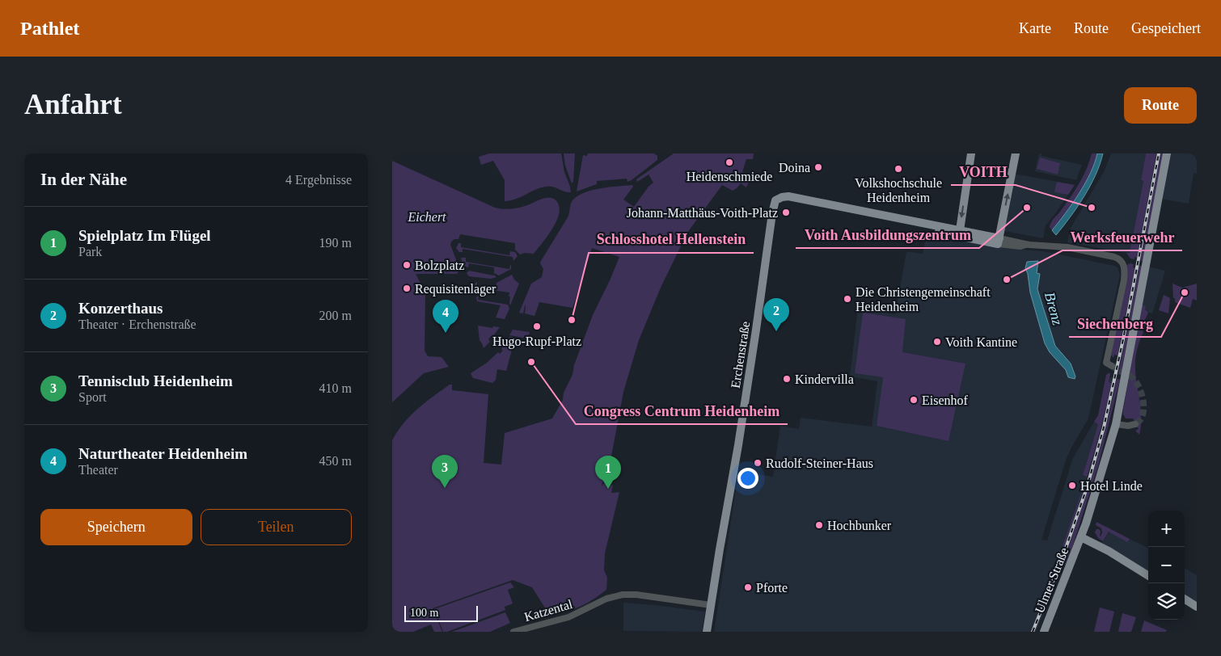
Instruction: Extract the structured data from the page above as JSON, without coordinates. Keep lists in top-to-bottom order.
{
  "streets": {
    "main road": ["Erchenstraße", "Ulmer Straße"],
    "street": ["Katzental"]
  },
  "crossings": [
    ["Erchenstraße", "Katzental"]
  ],
  "water": ["Brenz"],
  "parks": ["Eichert"],
  "places": [
    "Heidenschmiede",
    "Doina",
    "Volkshochschule Heidenheim",
    "Voith Ausbildungszentrum",
    "VOITH",
    "Johann-Matthäus-Voith-Platz",
    "Bolzplatz",
    "Werksfeuerwehr",
    "Requisitenlager",
    "Siechenberg",
    "Die Christengemeinschaft Heidenheim",
    "Schlosshotel Hellenstein",
    "Hugo-Rupf-Platz",
    "Voith Kantine",
    "Congress Centrum Heidenheim",
    "Kindervilla",
    "Eisenhof",
    "Rudolf-Steiner-Haus",
    "Hotel Linde",
    "Hochbunker",
    "Pforte"
  ],
  "scale_bar": "100 m",
  "page": {
    "header": "Pathlet",
    "nav": ["Karte", "Route", "Gespeichert"],
    "buttons": [
      "Route",
      ["Speichern", "Teilen"]
    ],
    "title": "Anfahrt",
    "heading": ["In der Nähe", "4 Ergebnisse"],
    "list": [
      {
        "mark": "1",
        "name": "Spielplatz Im Flügel",
        "note": "Park",
        "value": "190 m"
      },
      {
        "mark": "2",
        "name": "Konzerthaus",
        "note": "Theater · Erchenstraße",
        "value": "200 m"
      },
      {
        "mark": "3",
        "name": "Tennisclub Heidenheim",
        "note": "Sport",
        "value": "410 m"
      },
      {
        "mark": "4",
        "name": "Naturtheater Heidenheim",
        "note": "Theater",
        "value": "450 m"
      }
    ],
    "pins": [
      "2",
      "4",
      "3",
      "1"
    ],
    "map_buttons": ["+", "−"],
    "scale": "100 m"
  }
}
